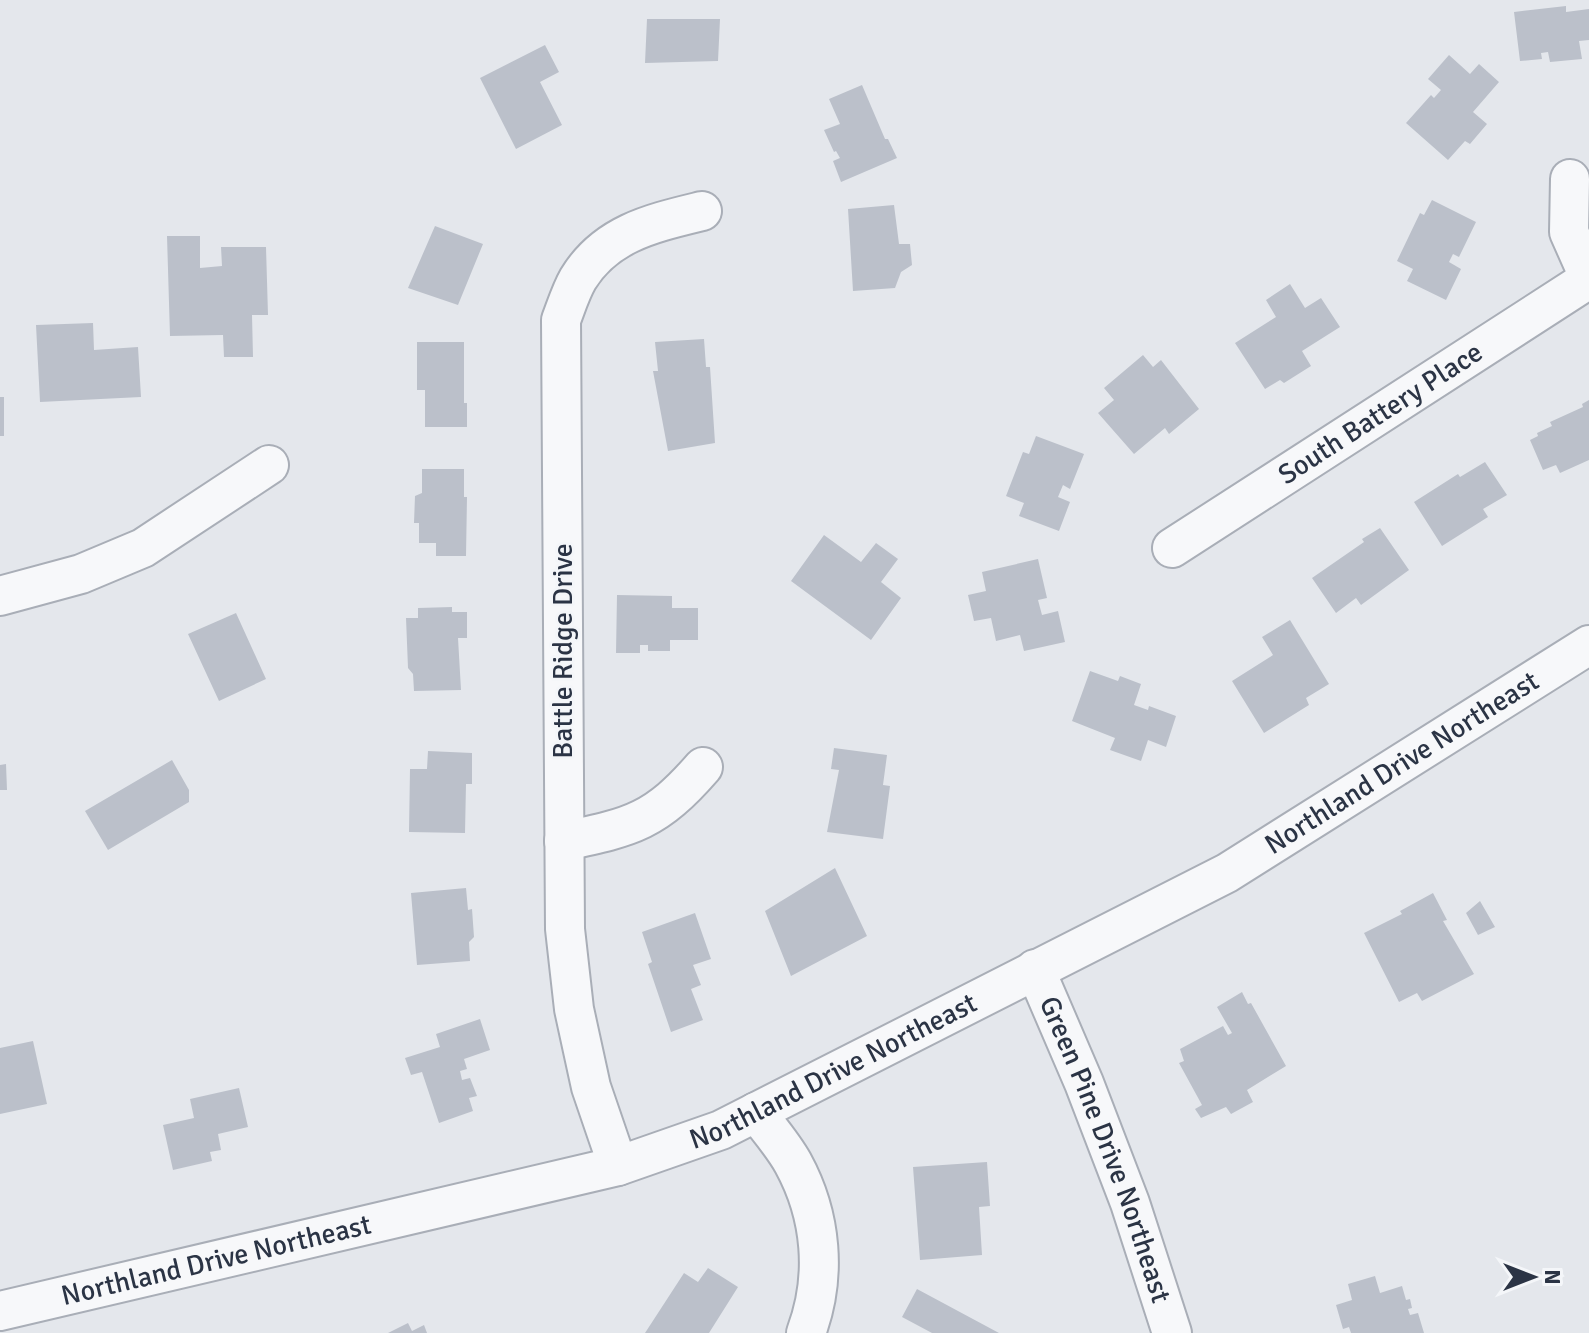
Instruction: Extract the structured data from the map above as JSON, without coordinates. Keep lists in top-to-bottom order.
{
  "streets": {
    "street": [
      "South Battery Place",
      "Battle Ridge Drive",
      "Northland Drive Northeast",
      "Green Pine Drive Northeast"
    ]
  },
  "crossings": [
    ["Battle Ridge Drive", "Northland Drive Northeast"],
    ["Northland Drive Northeast", "Green Pine Drive Northeast"]
  ],
  "north": "right"
}
